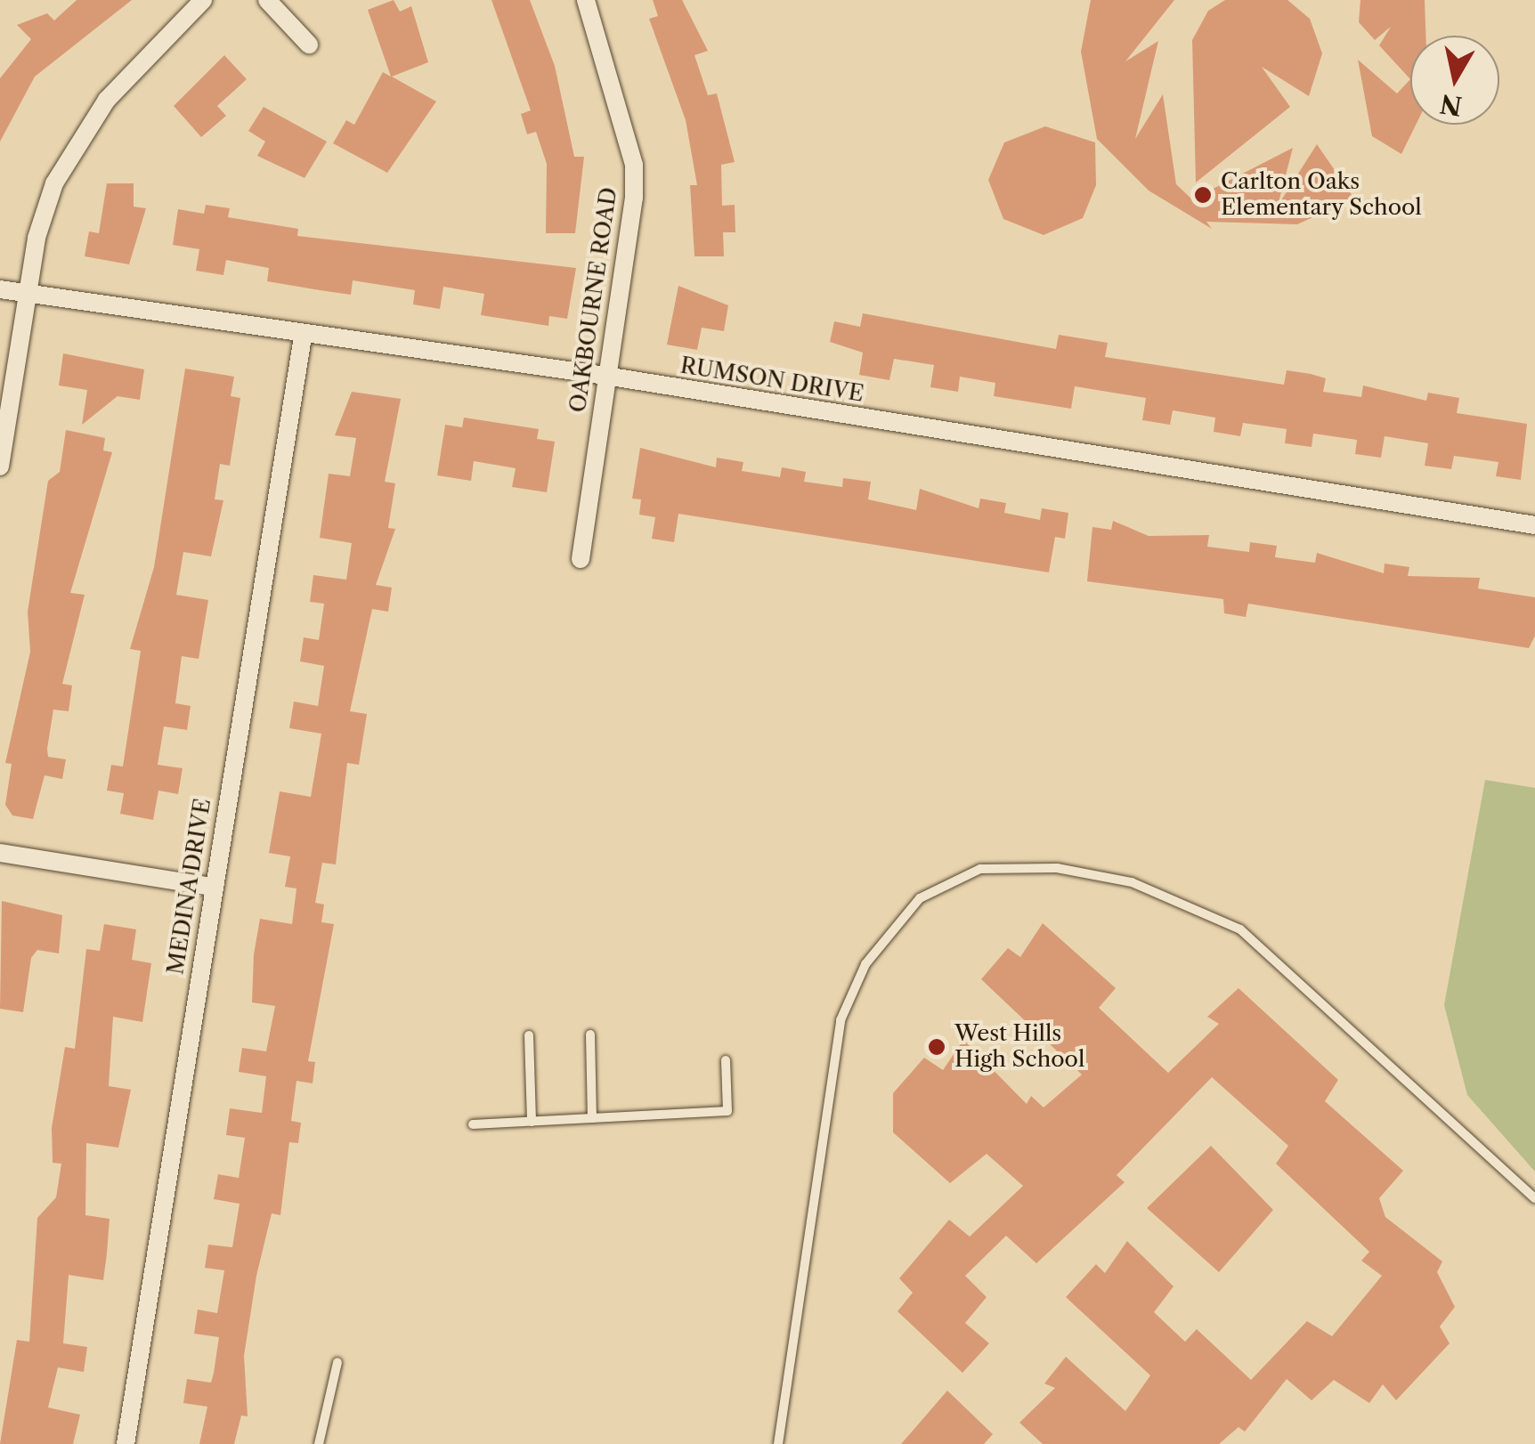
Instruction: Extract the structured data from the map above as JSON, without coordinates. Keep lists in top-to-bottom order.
{
  "streets": {
    "street": ["OAKBOURNE ROAD", "RUMSON DRIVE", "MEDINA DRIVE"]
  },
  "crossings": [
    ["OAKBOURNE ROAD", "RUMSON DRIVE"],
    ["RUMSON DRIVE", "MEDINA DRIVE"]
  ],
  "places": ["Carlton Oaks Elementary School", "West Hills High School"],
  "north": "bottom"
}
